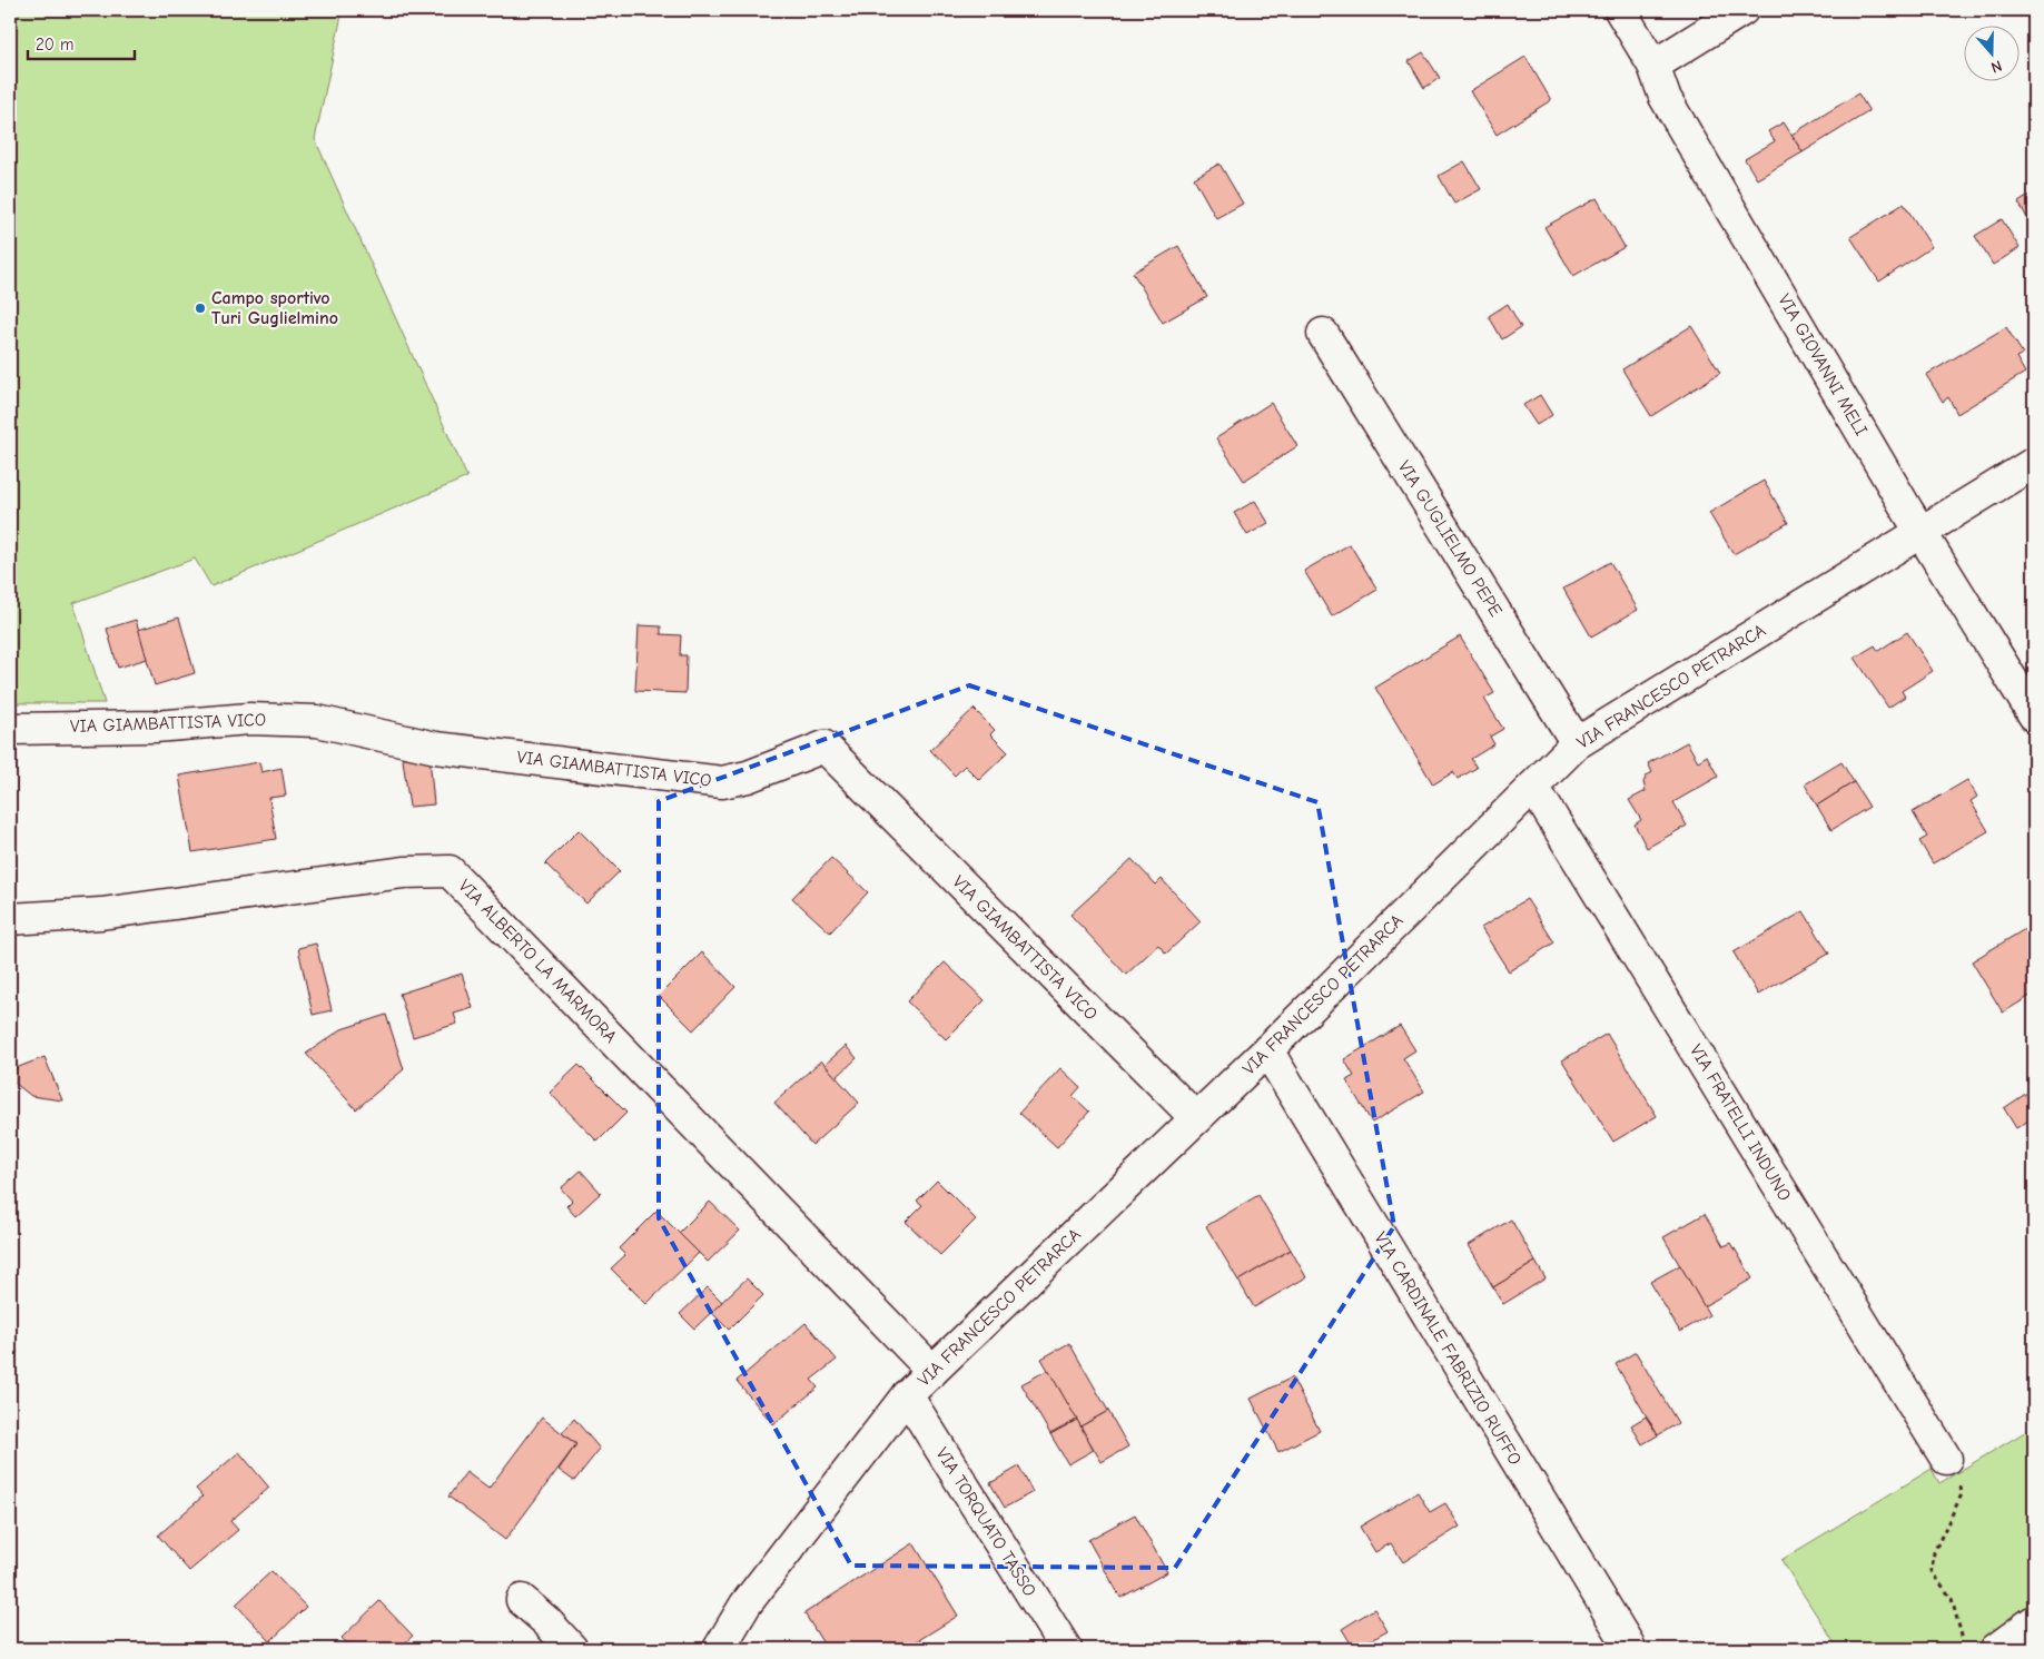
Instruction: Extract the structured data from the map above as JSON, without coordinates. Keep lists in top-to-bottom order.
{
  "streets": {
    "street": [
      "VIA GIOVANNI MELI",
      "VIA GUGLIELMO PEPE",
      "VIA FRANCESCO PETRARCA",
      "VIA GIAMBATTISTA VICO",
      "VIA ALBERTO LA MARMORA",
      "VIA FRATELLI INDUNO",
      "VIA CARDINALE FABRIZIO RUFFO",
      "VIA TORQUATO TASSO"
    ]
  },
  "crossings": [
    ["VIA GIOVANNI MELI", "VIA FRANCESCO PETRARCA"],
    ["VIA GUGLIELMO PEPE", "VIA FRANCESCO PETRARCA"],
    ["VIA FRANCESCO PETRARCA", "VIA GIAMBATTISTA VICO"],
    ["VIA FRANCESCO PETRARCA", "VIA ALBERTO LA MARMORA"],
    ["VIA FRANCESCO PETRARCA", "VIA FRATELLI INDUNO"],
    ["VIA FRANCESCO PETRARCA", "VIA CARDINALE FABRIZIO RUFFO"],
    ["VIA FRANCESCO PETRARCA", "VIA TORQUATO TASSO"]
  ],
  "places": ["Campo sportivo Turi Guglielmino"],
  "scale_bar": "20 m",
  "north": "bottom"
}
